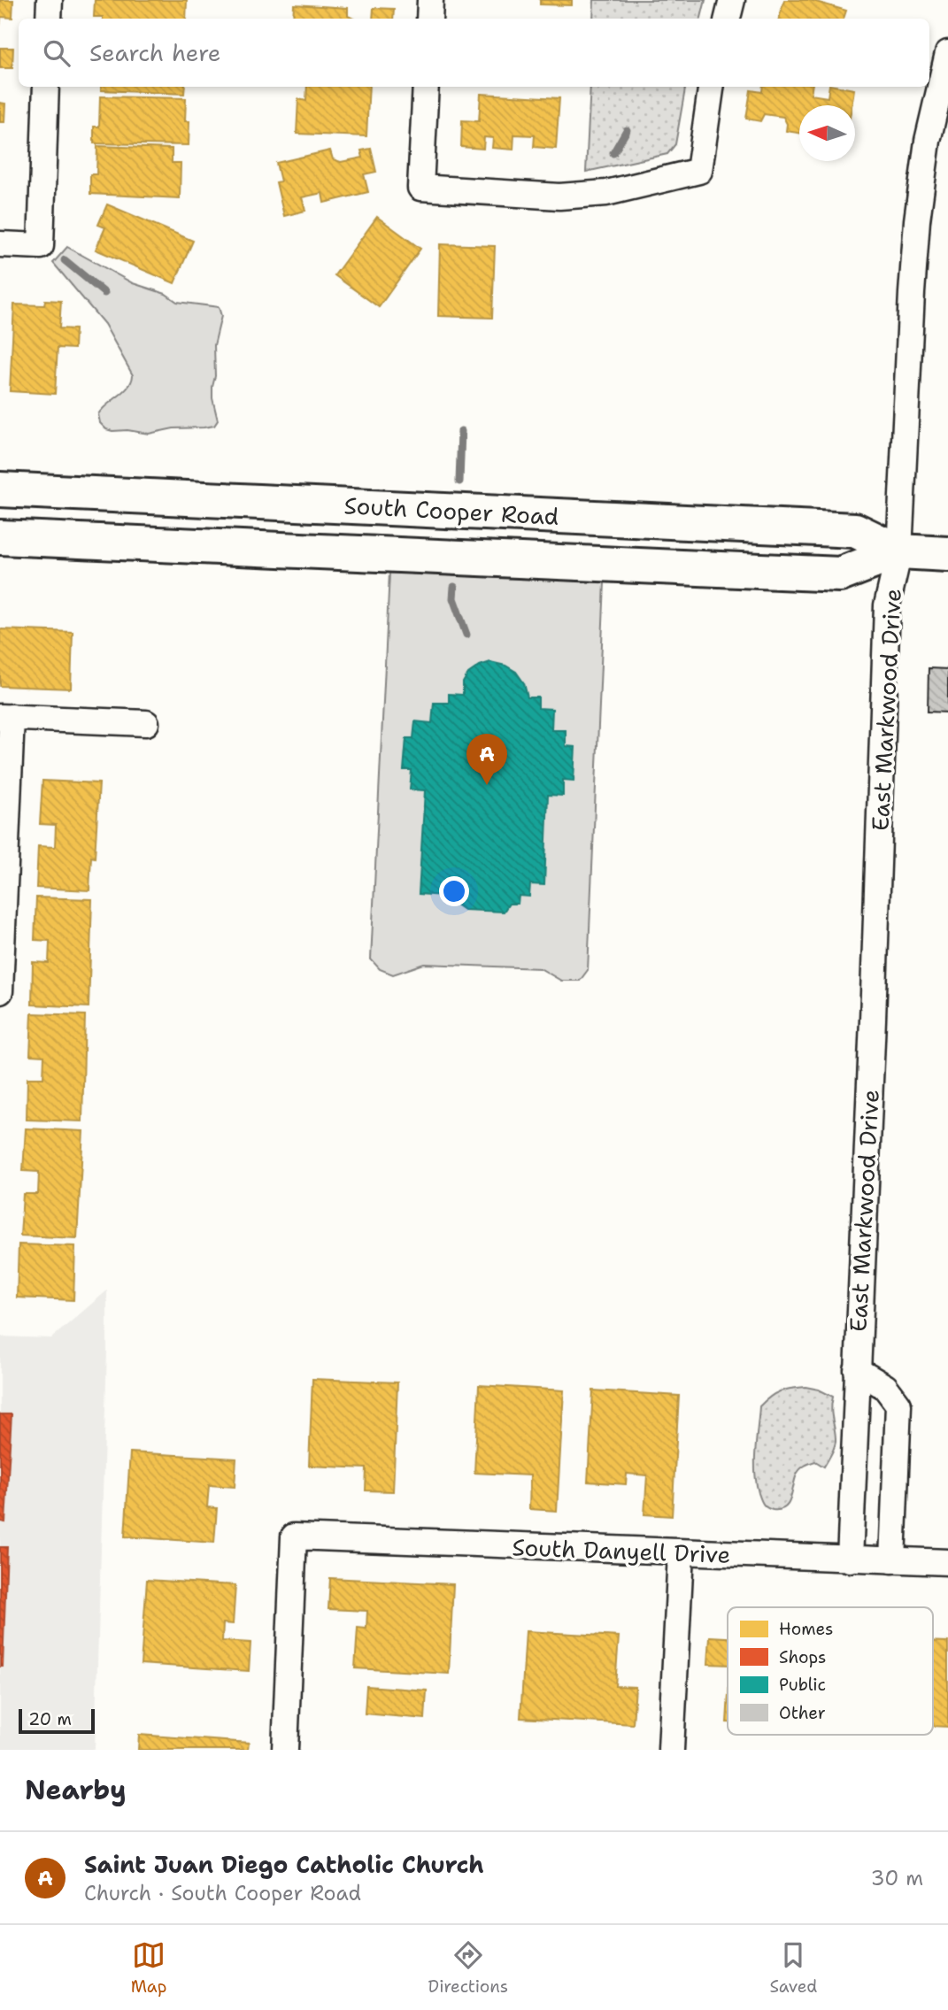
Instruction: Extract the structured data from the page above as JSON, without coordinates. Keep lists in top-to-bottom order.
{
  "streets": {
    "main road": ["South Cooper Road"],
    "street": ["East Markwood Drive", "South Danyell Drive"]
  },
  "crossings": [
    ["South Cooper Road", "East Markwood Drive"],
    ["East Markwood Drive", "South Danyell Drive"]
  ],
  "legend": [
    "Homes",
    "Shops",
    "Public",
    "Other"
  ],
  "scale_bar": "20 m",
  "north": "left",
  "page": {
    "search": "Search here",
    "pins": "A",
    "scale": "20 m",
    "heading": "Nearby",
    "list": [
      {
        "mark": "A",
        "name": "Saint Juan Diego Catholic Church",
        "note": "Church · South Cooper Road",
        "value": "30 m"
      }
    ],
    "nav": ["Map", "Directions", "Saved"]
  }
}
